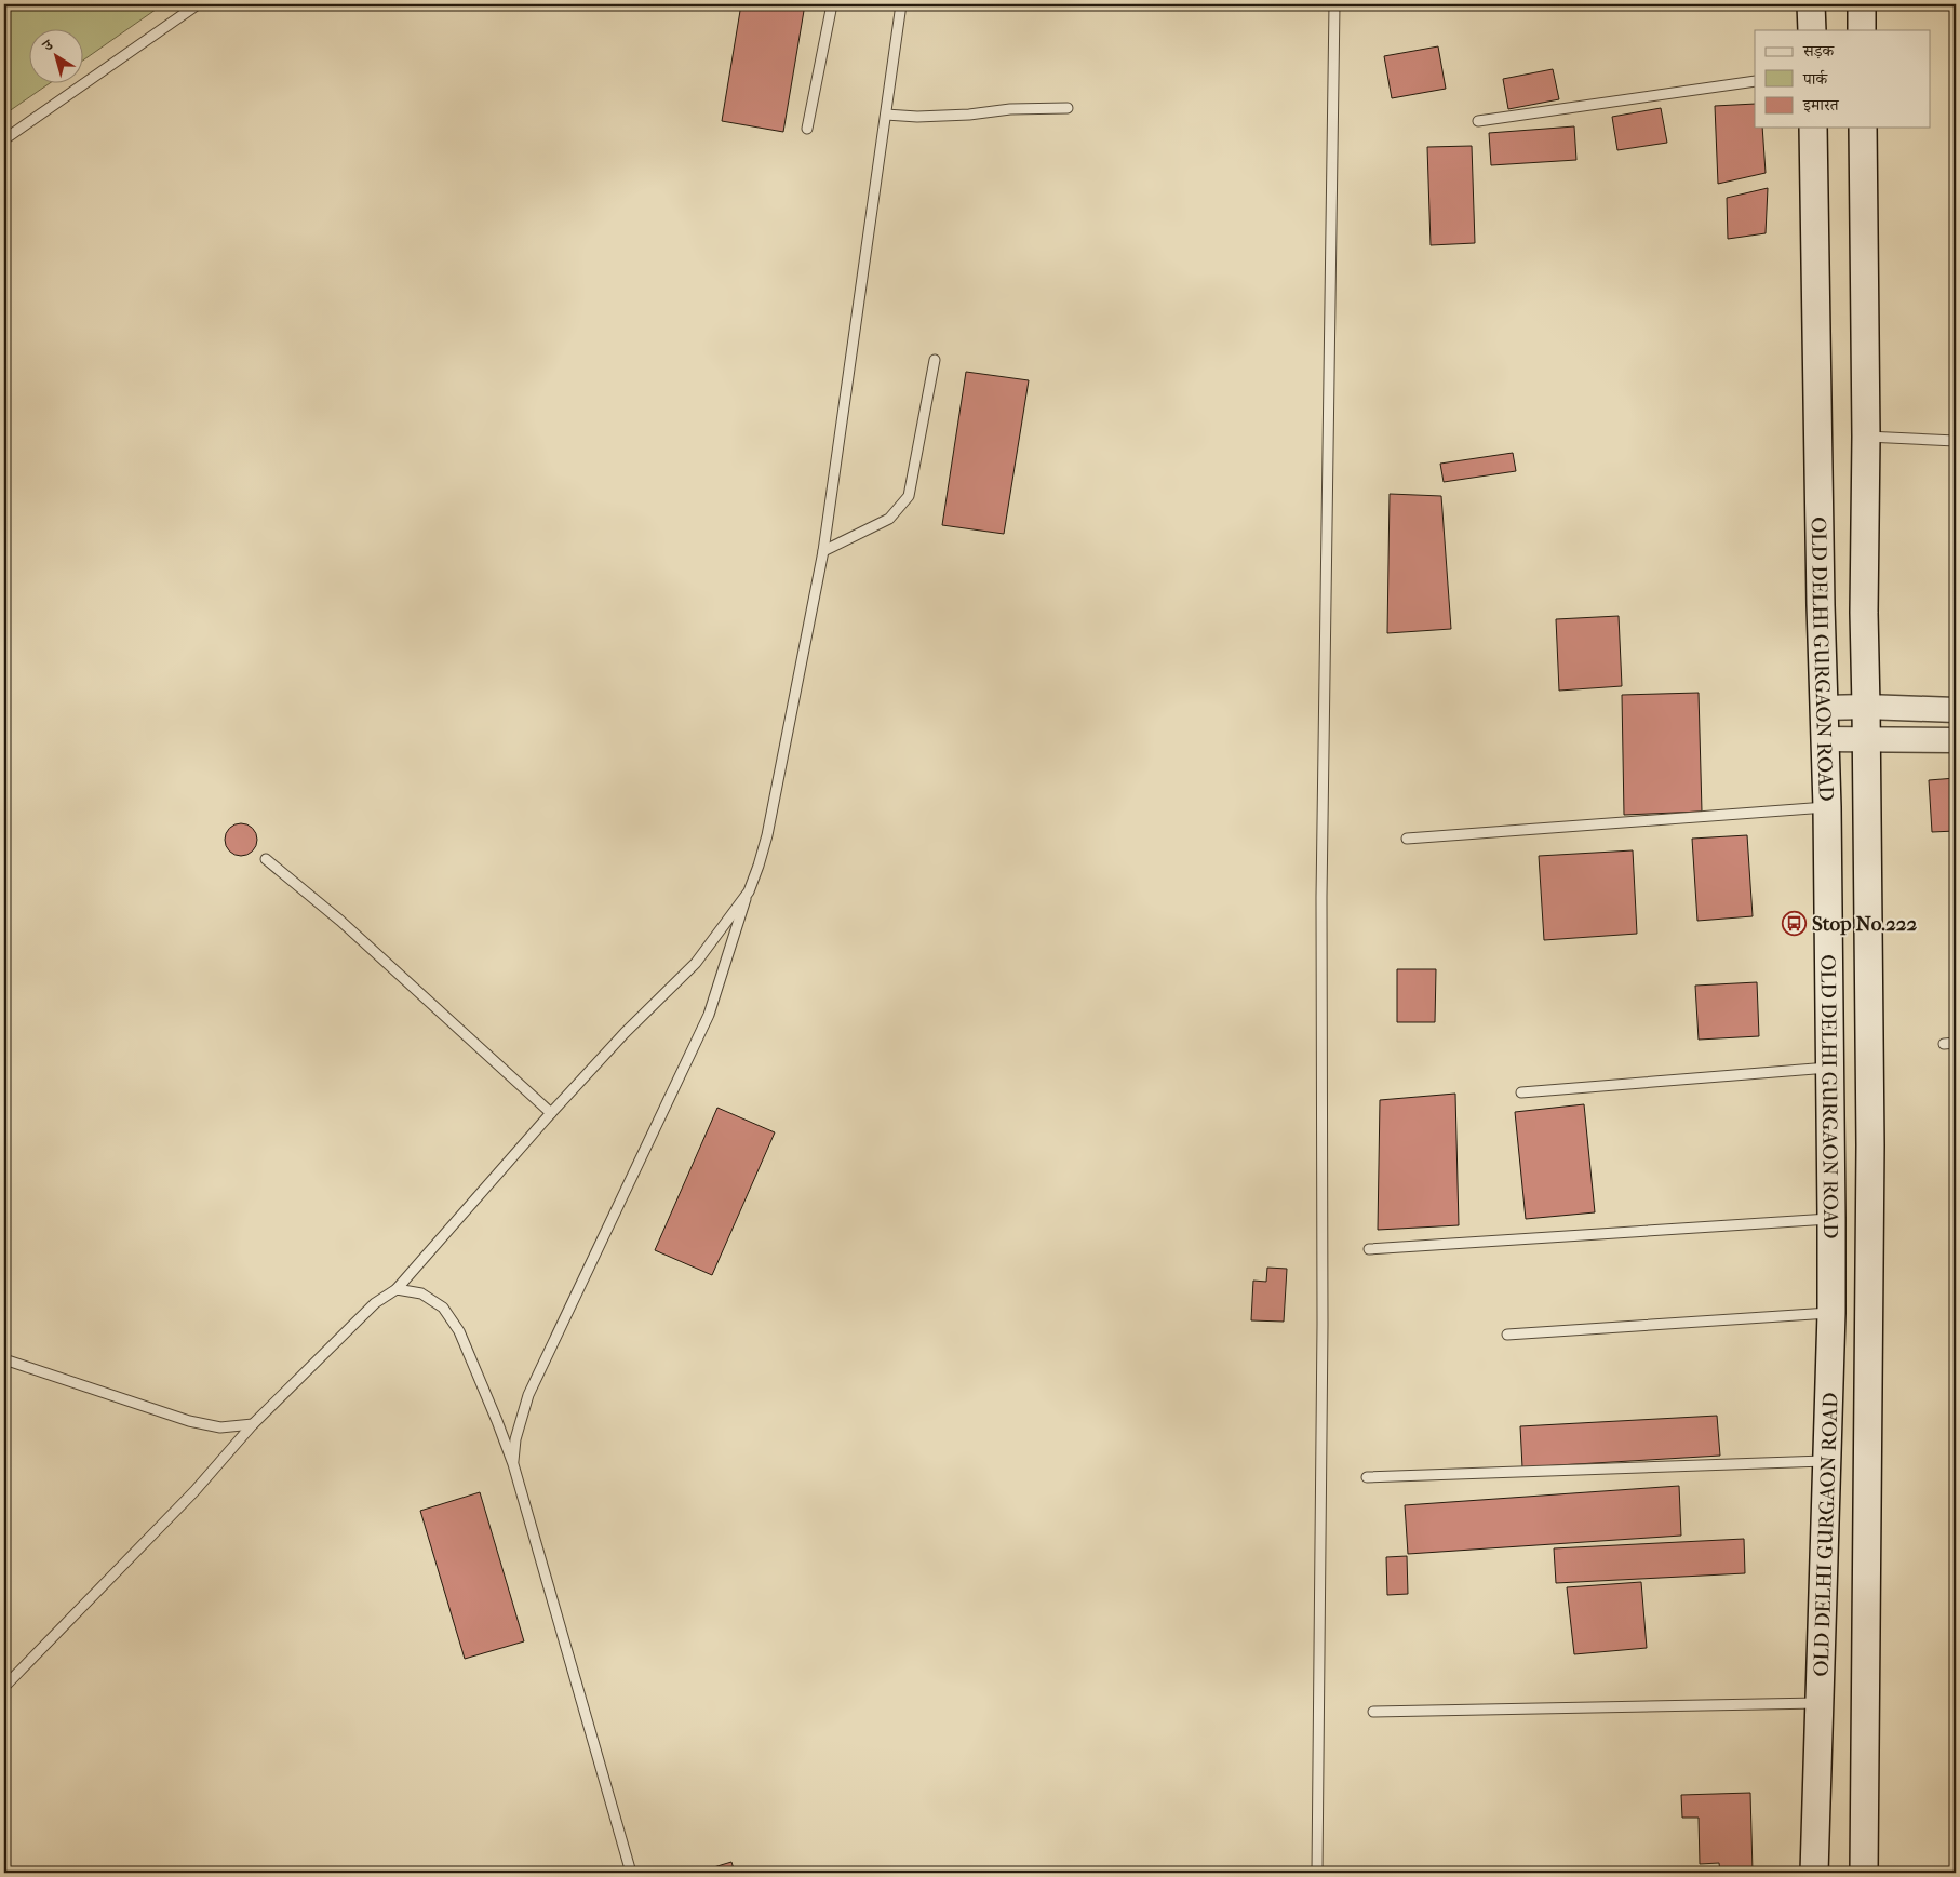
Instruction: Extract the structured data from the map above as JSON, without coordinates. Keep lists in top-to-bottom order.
{
  "streets": {
    "main road": ["OLD DELHI GURGAON ROAD"]
  },
  "places": {
    "bus stop": ["Stop No.222"]
  },
  "legend": ["सड़क", "पार्क", "इमारत"],
  "north": "top left"
}
